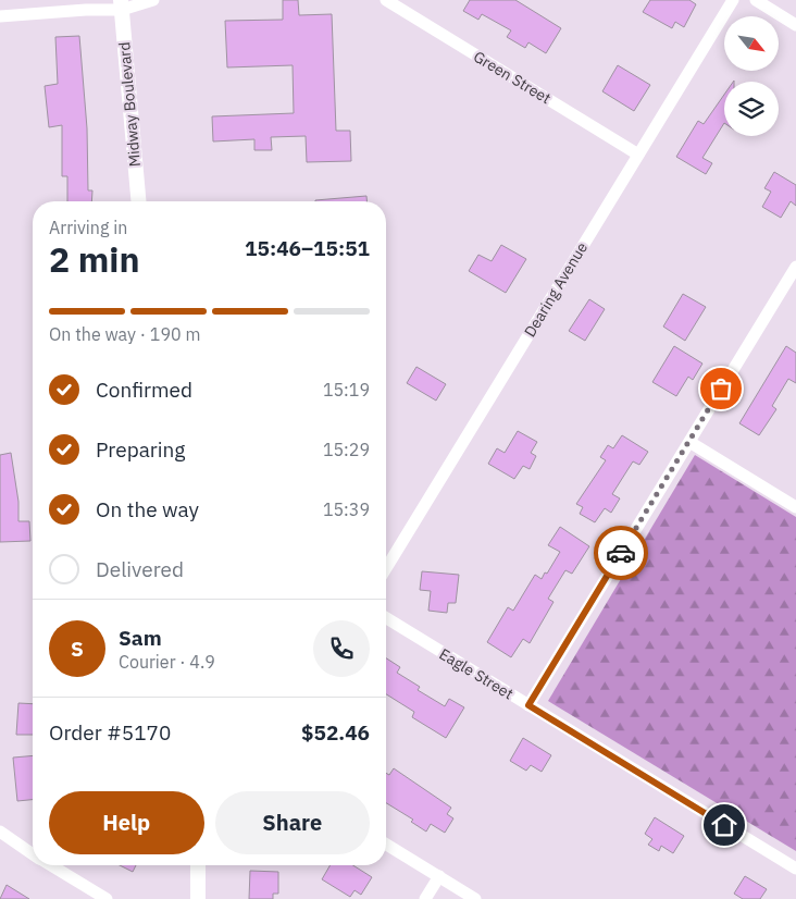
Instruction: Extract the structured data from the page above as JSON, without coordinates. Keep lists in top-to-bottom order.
{
  "streets": {
    "street": [
      "Green Street",
      "Midway Boulevard",
      "Dearing Avenue",
      "Eagle Street"
    ]
  },
  "crossings": [
    ["Green Street", "Dearing Avenue"]
  ],
  "north": "bottom right",
  "page": {
    "heading": ["2 min", "Arriving in", "15:46–15:51"],
    "panel": [
      "Sam",
      "Courier · 4.9",
      "Order #5170",
      "$52.46"
    ],
    "bar": "On the way · 190 m",
    "list": [
      ["Confirmed", "15:19"],
      ["Preparing", "15:29"],
      ["On the way", "15:39"],
      "Delivered"
    ],
    "round": "S",
    "buttons": ["Help", "Share"]
  }
}
